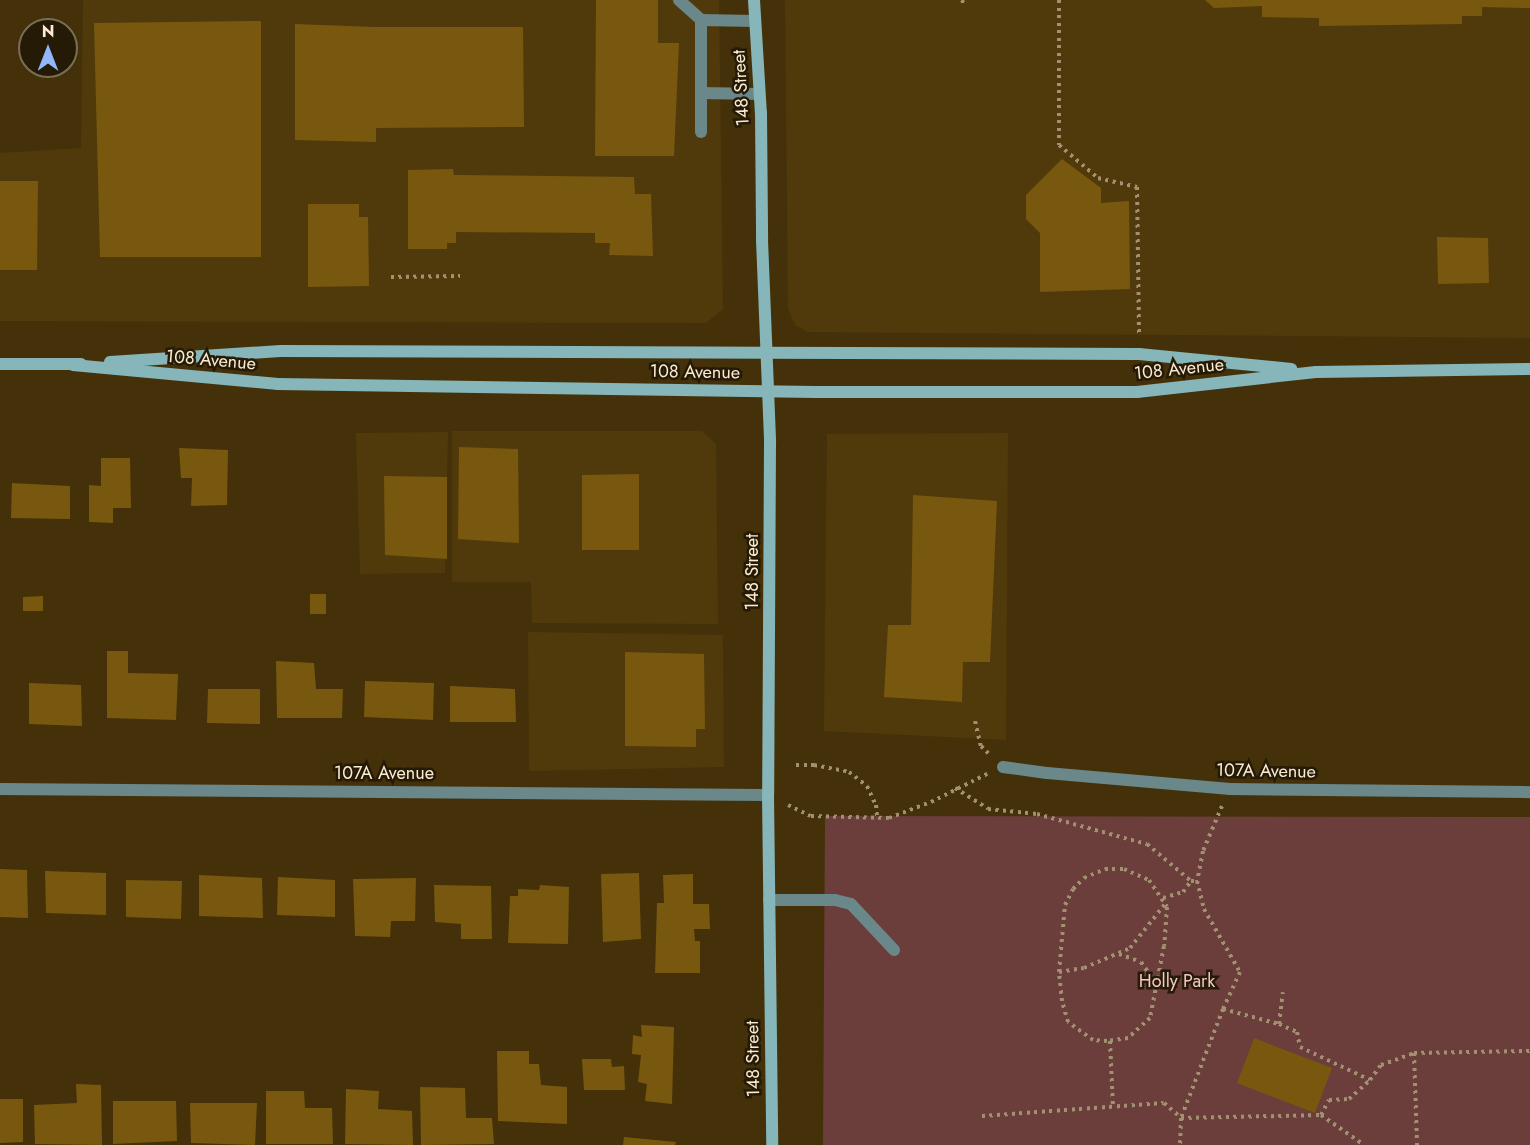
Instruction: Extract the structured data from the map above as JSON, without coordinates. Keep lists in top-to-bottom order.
{
  "streets": {
    "main road": ["148 Street", "108 Avenue"],
    "street": ["107A Avenue"]
  },
  "crossings": [
    ["148 Street", "108 Avenue"],
    ["148 Street", "107A Avenue"]
  ],
  "parks": ["Holly Park"],
  "north": "top"
}
